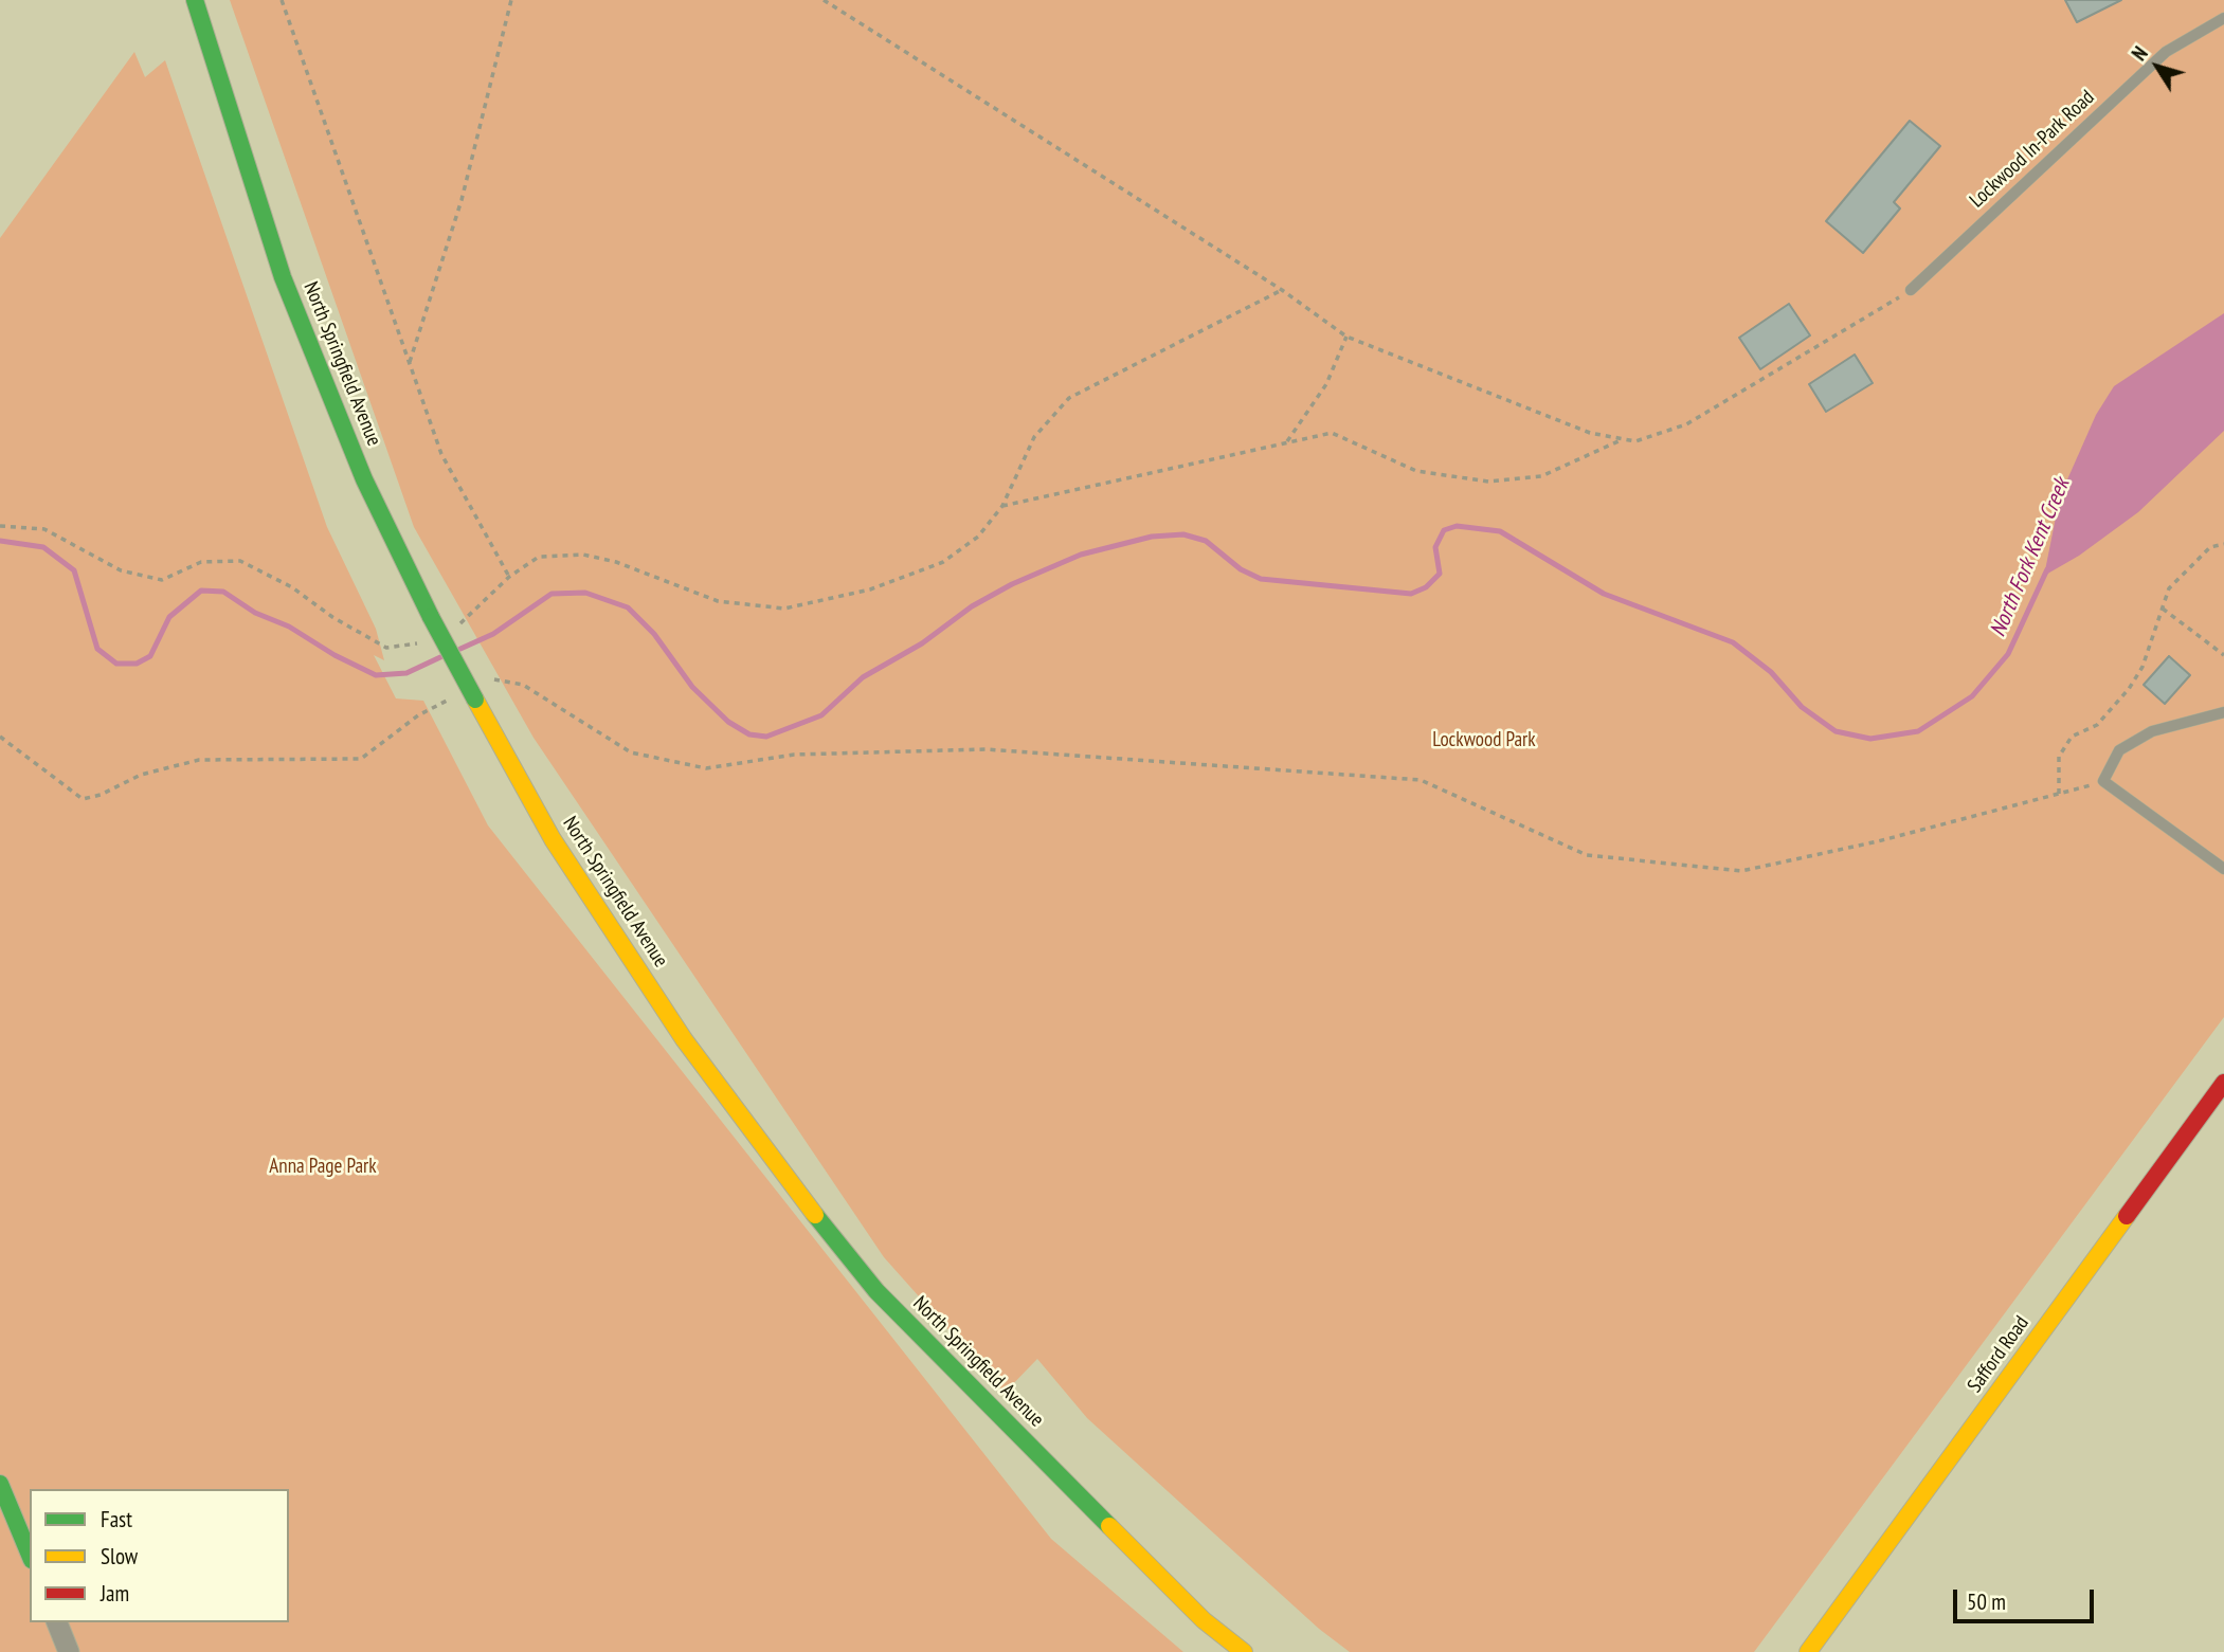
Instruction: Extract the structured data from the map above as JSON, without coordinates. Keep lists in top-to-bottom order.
{
  "streets": {
    "main road": ["North Springfield Avenue", "Safford Road"],
    "lane": ["Lockwood In-Park Road"]
  },
  "water": ["North Fork Kent Creek"],
  "parks": ["Lockwood Park", "Anna Page Park"],
  "legend": ["Fast", "Slow", "Jam"],
  "scale_bar": "50 m",
  "north": "top left"
}
